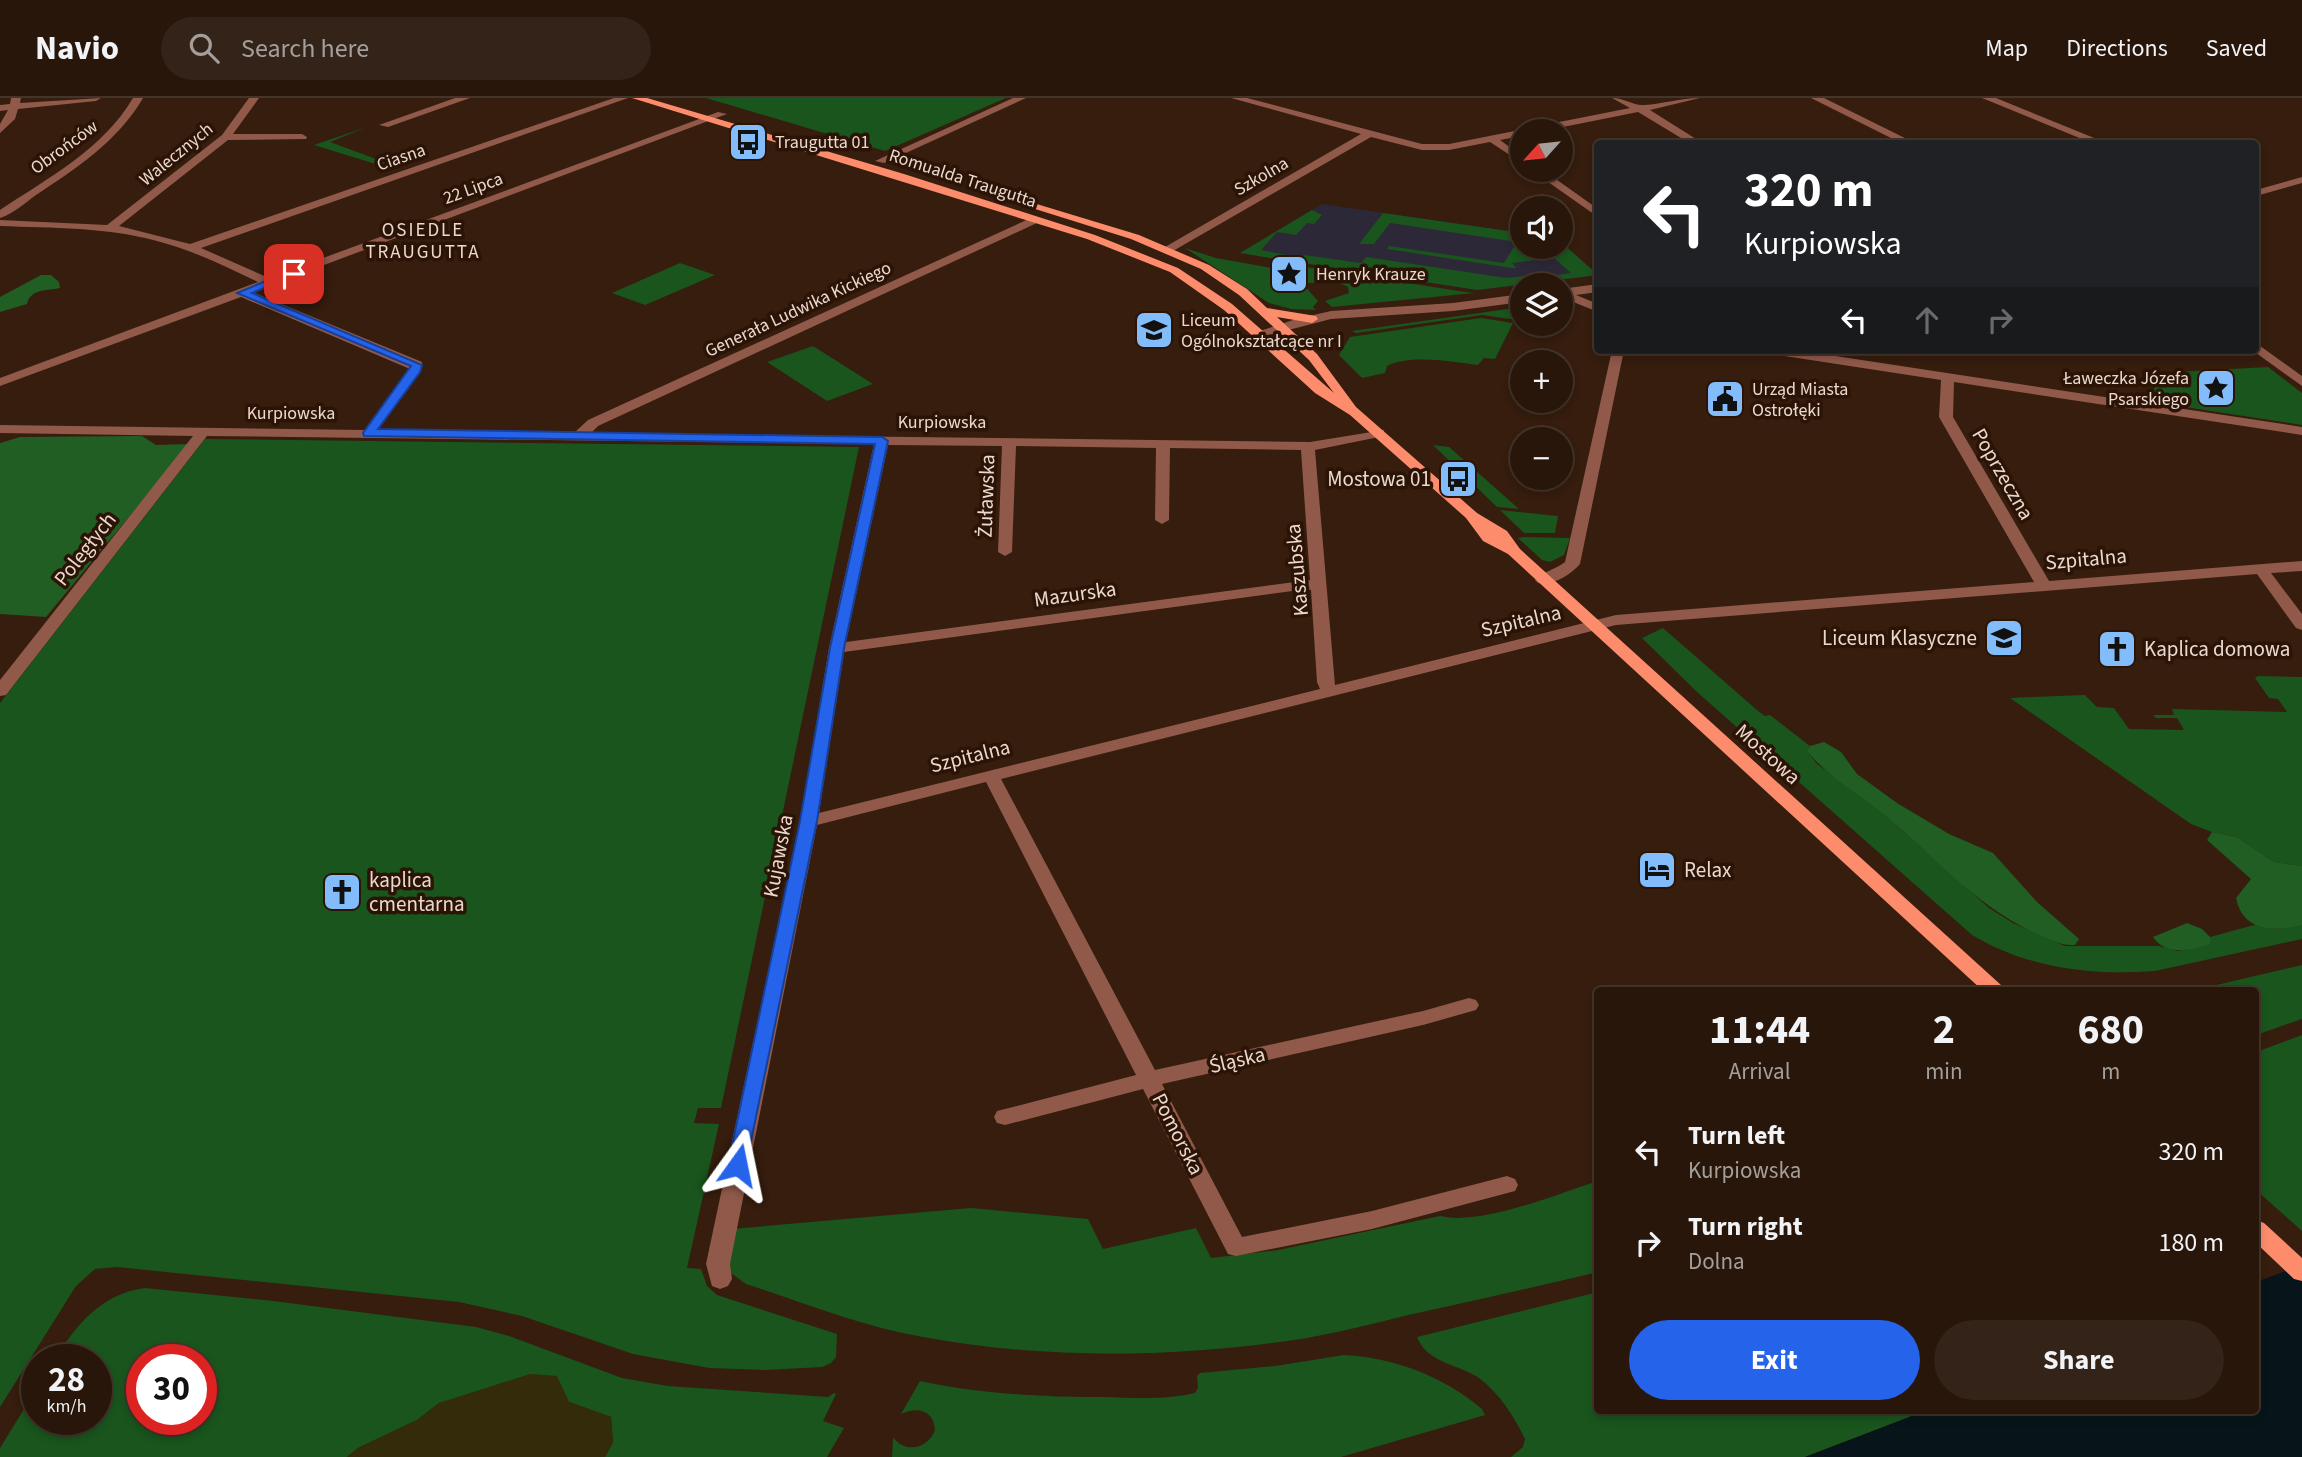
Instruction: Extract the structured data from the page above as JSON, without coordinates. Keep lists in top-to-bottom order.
{
  "streets": {
    "main road": ["Romualda Traugutta", "Mostowa"],
    "street": [
      "Obrońców",
      "Walecznych",
      "Ciasna",
      "Szkolna",
      "22 Lipca",
      "Generała Ludwika Kickiego",
      "Kurpiowska",
      "Poprzeczna",
      "Żuławska",
      "Poległych",
      "Szpitalna",
      "Kaszubska",
      "Mazurska",
      "Kujawska",
      "Śląska",
      "Pomorska"
    ]
  },
  "crossings": [
    ["Szkolna", "Romualda Traugutta"],
    ["Romualda Traugutta", "22 Lipca"],
    ["Romualda Traugutta", "Generała Ludwika Kickiego"],
    ["Romualda Traugutta", "Mostowa"],
    ["Generała Ludwika Kickiego", "Kurpiowska"],
    ["Kurpiowska", "Żuławska"],
    ["Kurpiowska", "Poległych"],
    ["Kurpiowska", "Kaszubska"],
    ["Kurpiowska", "Mostowa"],
    ["Kurpiowska", "Kujawska"],
    ["Poprzeczna", "Szpitalna"],
    ["Szpitalna", "Kaszubska"],
    ["Szpitalna", "Mostowa"],
    ["Szpitalna", "Kujawska"],
    ["Szpitalna", "Pomorska"],
    ["Kaszubska", "Mazurska"],
    ["Mazurska", "Kujawska"],
    ["Śląska", "Pomorska"]
  ],
  "districts": ["OSIEDLE TRAUGUTTA"],
  "places": {
    "bus stop": ["Traugutta 01", "Mostowa 01"],
    "place": ["Henryk Krauze", "Ławeczka Józefa Psarskiego"],
    "school or university": ["Liceum Ogólnokształcące nr I", "Liceum Klasyczne"],
    "public building": ["Urząd Miasta Ostrołęki"],
    "church": ["Kaplica domowa", "kaplica cmentarna"],
    "hotel": ["Relax"]
  },
  "north": "bottom left",
  "page": {
    "header": "Navio",
    "search": "Search here",
    "nav": ["Map", "Directions", "Saved"],
    "map_buttons": ["+", "−"],
    "turn": ["320 m", "Kurpiowska"],
    "eta": [
      "11:44",
      "Arrival",
      "2",
      "min",
      "680",
      "m"
    ],
    "list": [
      {
        "name": "Turn left",
        "note": "Kurpiowska",
        "value": "320 m"
      },
      {
        "name": "Turn right",
        "note": "Dolna",
        "value": "180 m"
      }
    ],
    "buttons": ["Exit", "Share"],
    "speed": "28 km/h",
    "limit": "30"
  }
}
